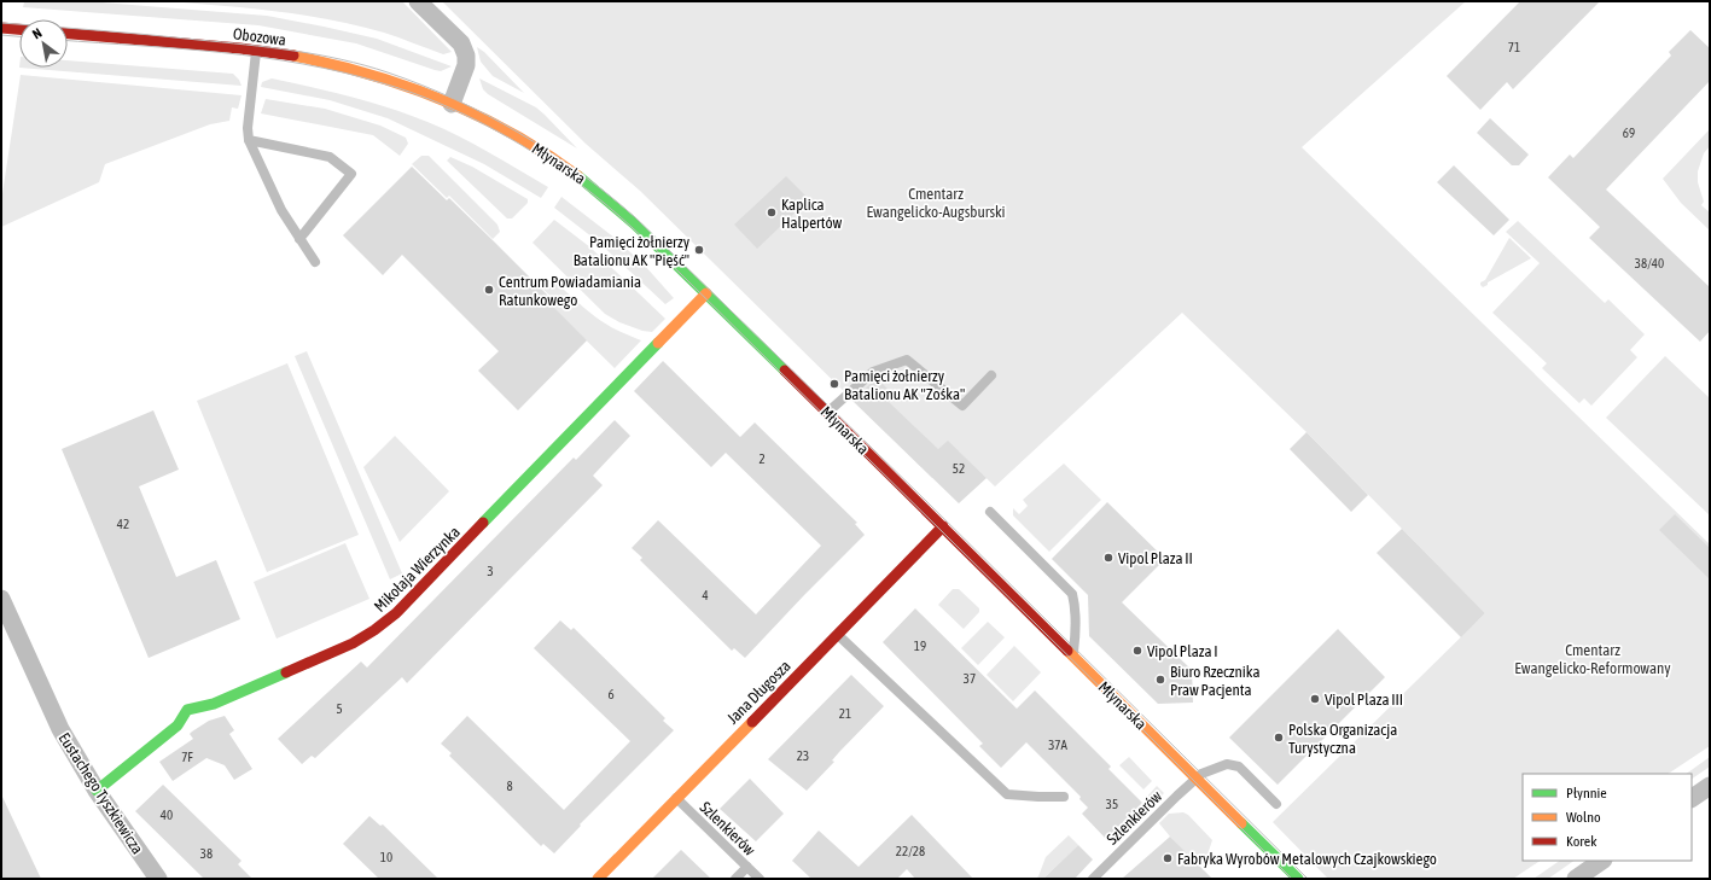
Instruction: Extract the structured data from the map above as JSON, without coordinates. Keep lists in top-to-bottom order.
{
  "streets": {
    "street": [
      "Obozowa",
      "Młynarska",
      "Mikołaja Wierzynka",
      "Jana Długosza",
      "Eustachego Tyszkiewicza"
    ],
    "lane": ["Szlenkierów"]
  },
  "crossings": [
    ["Obozowa", "Młynarska"],
    ["Młynarska", "Mikołaja Wierzynka"],
    ["Młynarska", "Jana Długosza"],
    ["Młynarska", "Szlenkierów"],
    ["Mikołaja Wierzynka", "Eustachego Tyszkiewicza"],
    ["Jana Długosza", "Szlenkierów"]
  ],
  "parks": ["Cmentarz Ewangelicko-Augsburski", "Cmentarz Ewangelicko-Reformowany"],
  "places": [
    "Kaplica Halpertów",
    "Pamięci żołnierzy Batalionu AK \"Pięść\"",
    "Centrum Powiadamiania Ratunkowego",
    "Pamięci żołnierzy Batalionu AK \"Zośka\"",
    "Vipol Plaza II",
    "Vipol Plaza I",
    "Biuro Rzecznika Praw Pacjenta",
    "Vipol Plaza III",
    "Polska Organizacja Turystyczna",
    "Fabryka Wyrobów Metalowych Czajkowskiego"
  ],
  "house_numbers": [
    "71",
    "69",
    "38/40",
    "2",
    "52",
    "42",
    "3",
    "4",
    "19",
    "37",
    "6",
    "5",
    "21",
    "37A",
    "23",
    "7F",
    "8",
    "35",
    "40",
    "22/28",
    "38",
    "10"
  ],
  "legend": ["Płynnie", "Wolno", "Korek"],
  "north": "top left"
}
